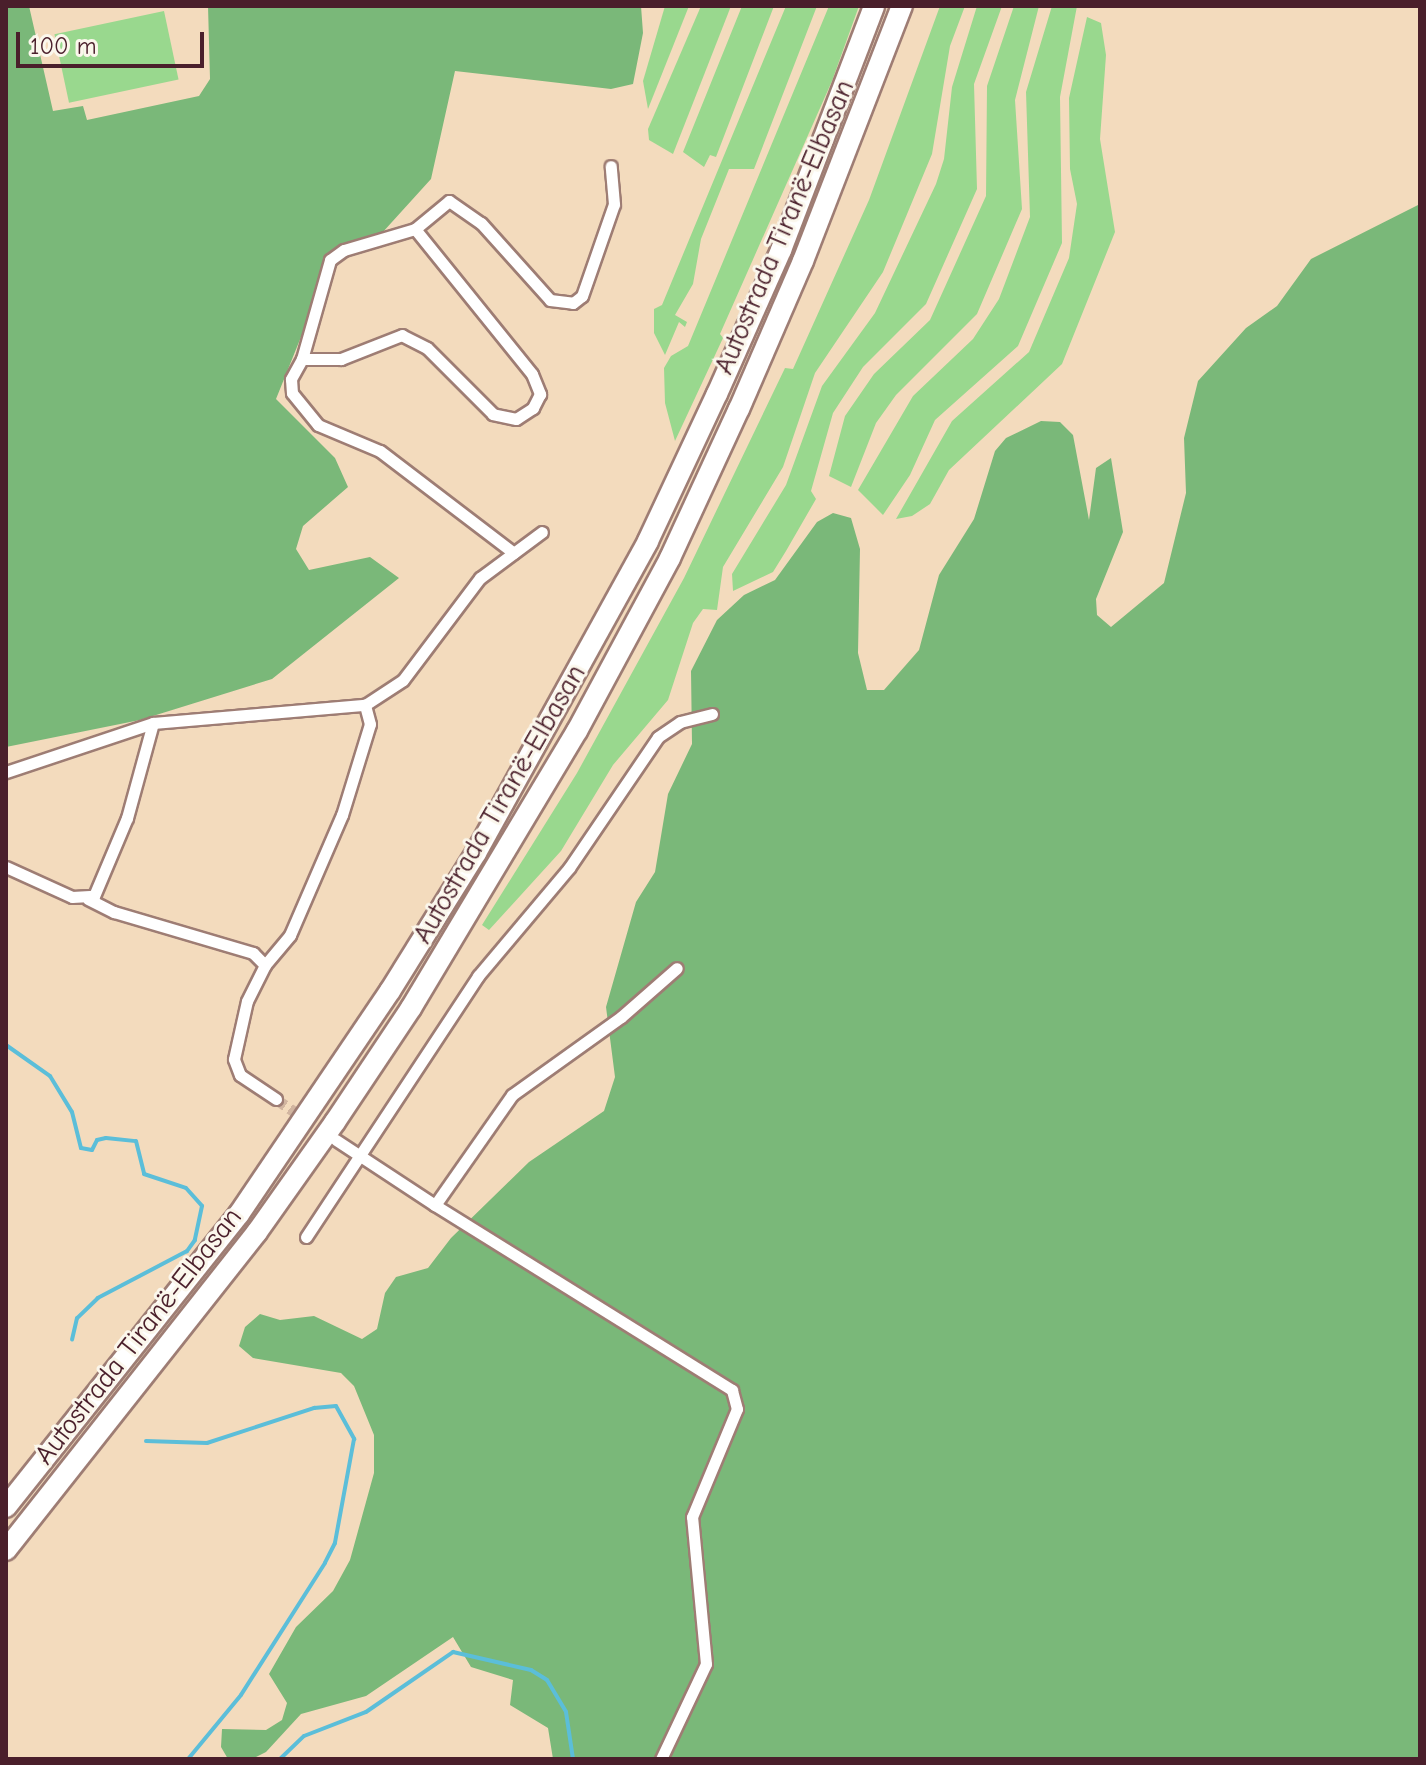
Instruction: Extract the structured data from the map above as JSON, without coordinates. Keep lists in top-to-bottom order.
{
  "streets": {
    "highway": ["Autostrada Tiranë-Elbasan"]
  },
  "scale_bar": "100 m"
}
